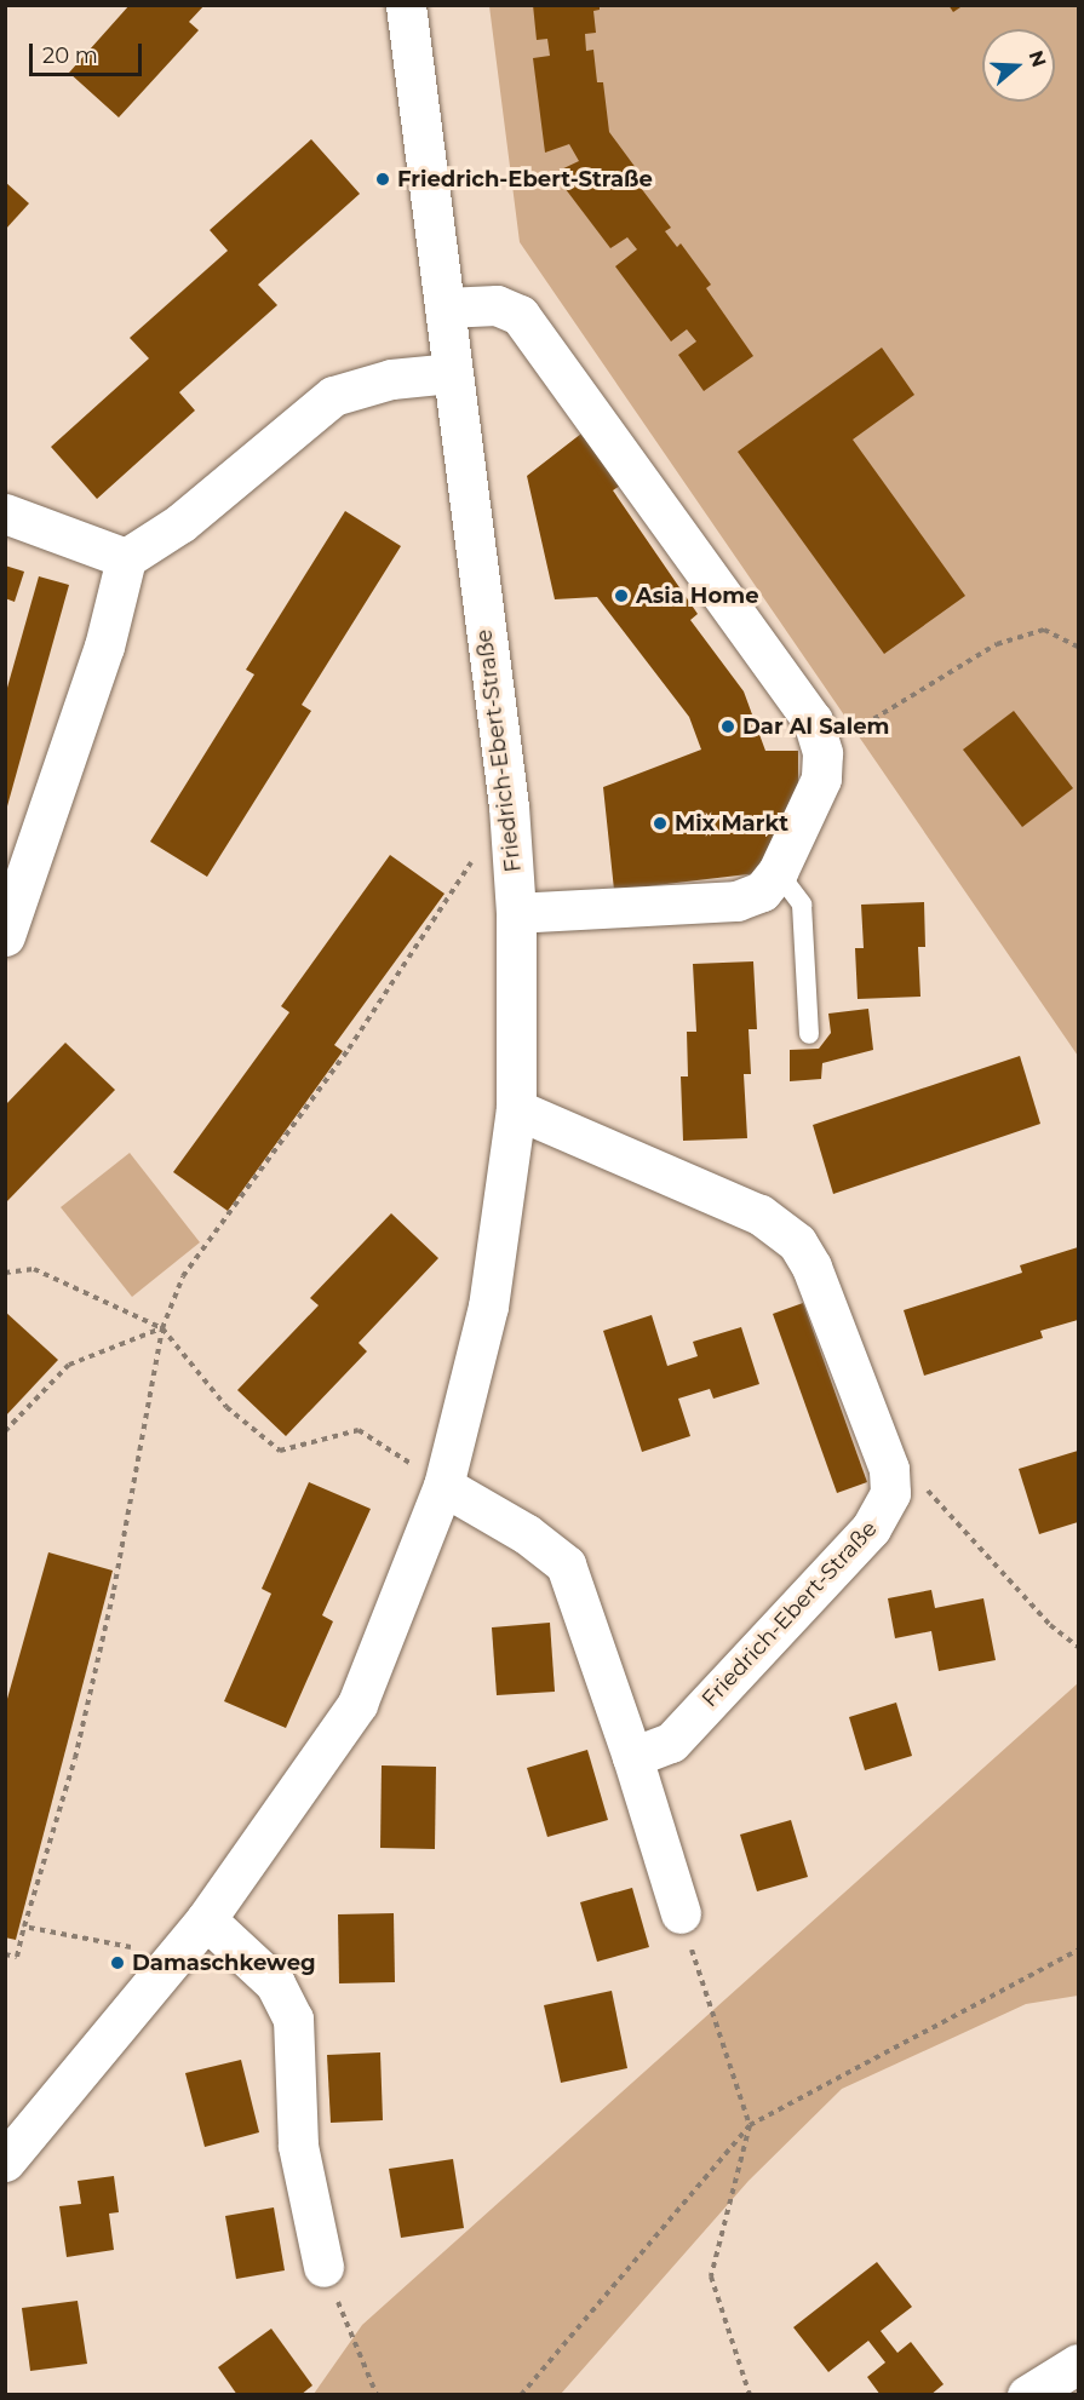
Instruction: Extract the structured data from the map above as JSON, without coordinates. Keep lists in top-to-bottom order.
{
  "streets": {
    "street": ["Friedrich-Ebert-Straße"]
  },
  "places": [
    "Friedrich-Ebert-Straße",
    "Asia Home",
    "Dar Al Salem",
    "Mix Markt",
    "Damaschkeweg"
  ],
  "scale_bar": "20 m",
  "north": "right"
}
